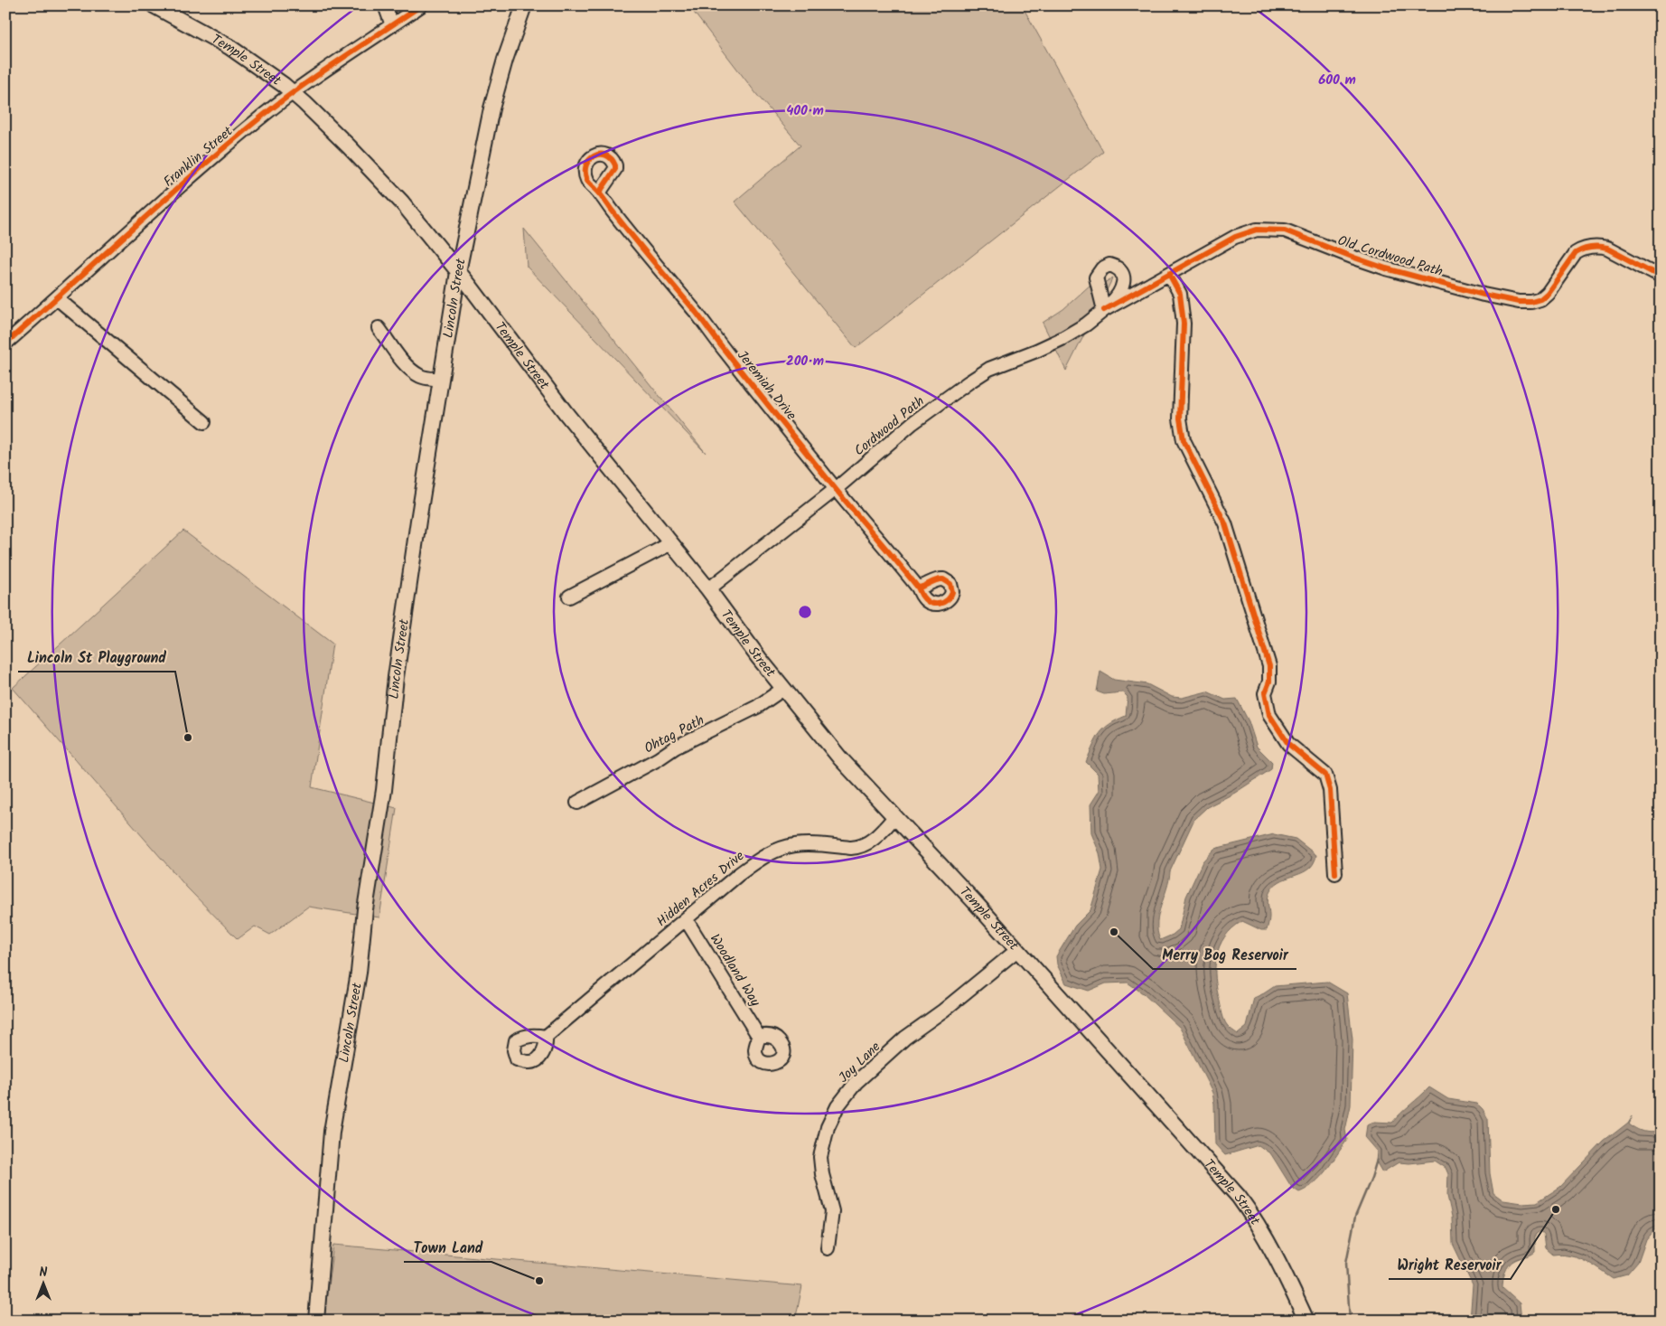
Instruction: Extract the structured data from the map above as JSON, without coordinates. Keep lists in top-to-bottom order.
{
  "streets": {
    "main road": ["Temple Street", "Lincoln Street"],
    "street": [
      "Franklin Street",
      "Old Cordwood Path",
      "Jeremiah Drive",
      "Cordwood Path",
      "Ohtag Path",
      "Hidden Acres Drive",
      "Woodland Way",
      "Joy Lane"
    ]
  },
  "crossings": [
    ["Temple Street", "Franklin Street"],
    ["Temple Street", "Lincoln Street"],
    ["Temple Street", "Cordwood Path"],
    ["Temple Street", "Ohtag Path"],
    ["Temple Street", "Hidden Acres Drive"],
    ["Temple Street", "Joy Lane"],
    ["Old Cordwood Path", "Cordwood Path"],
    ["Jeremiah Drive", "Cordwood Path"],
    ["Hidden Acres Drive", "Woodland Way"]
  ],
  "places": [
    "Lincoln St Playground",
    "Merry Bog Reservoir",
    "Wright Reservoir",
    "Town Land"
  ],
  "north": "top",
  "rings": ["600 m", "400 m", "200 m"]
}
